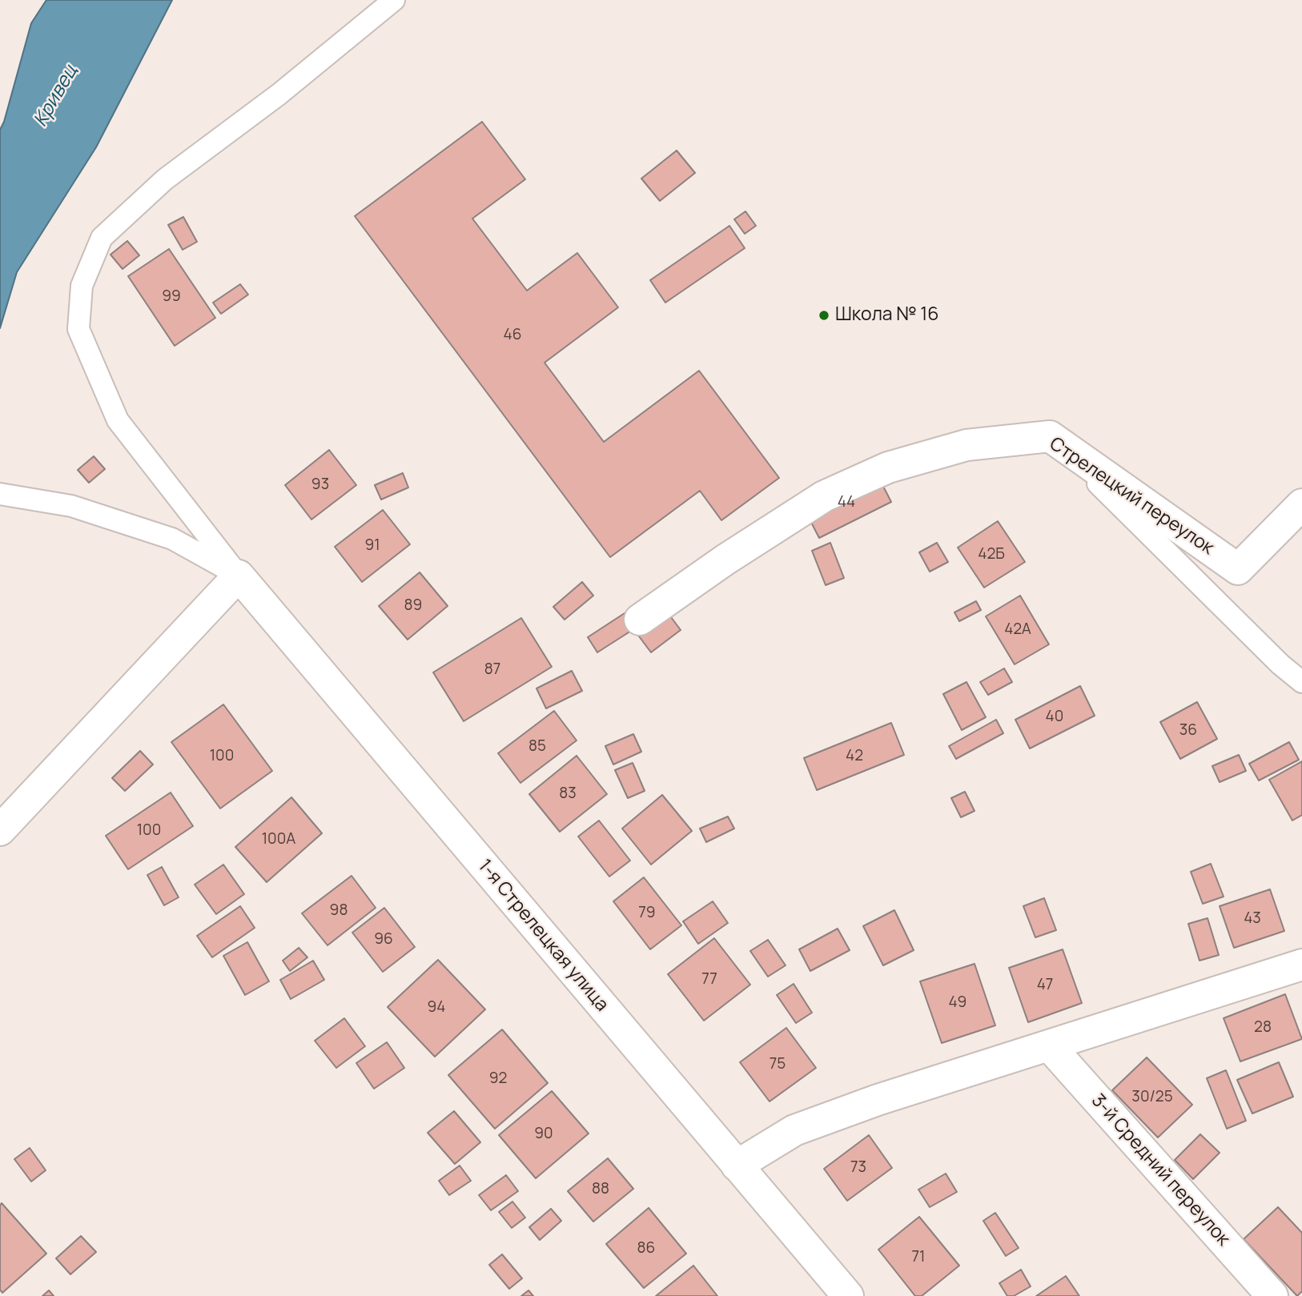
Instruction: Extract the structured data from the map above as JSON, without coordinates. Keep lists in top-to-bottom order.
{
  "streets": {
    "street": ["Стрелецкий переулок", "1-я Стрелецкая улица", "3-й Средний переулок"]
  },
  "water": ["Кривец"],
  "places": ["Школа № 16"],
  "house_numbers": [
    "99",
    "46",
    "93",
    "44",
    "91",
    "42Б",
    "89",
    "42А",
    "87",
    "40",
    "36",
    "85",
    "100",
    "42",
    "83",
    "100",
    "100А",
    "98",
    "79",
    "43",
    "96",
    "77",
    "47",
    "49",
    "94",
    "28",
    "75",
    "92",
    "30/25",
    "90",
    "73",
    "88",
    "86",
    "71"
  ]
}
